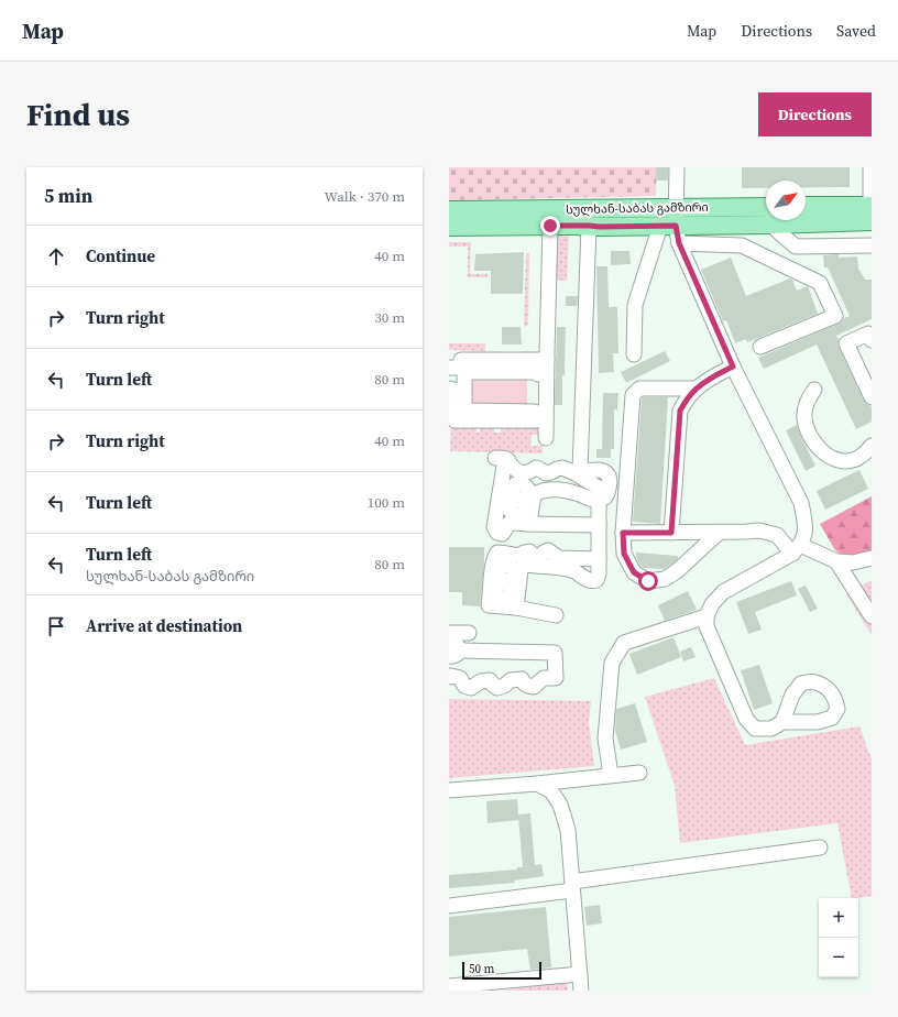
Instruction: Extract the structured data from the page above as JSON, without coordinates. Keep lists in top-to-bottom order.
{
  "streets": {
    "main road": ["სულხან-საბას გამზირი"]
  },
  "scale_bar": "50 m",
  "north": "top right",
  "page": {
    "header": "Map",
    "nav": ["Map", "Directions", "Saved"],
    "buttons": "Directions",
    "title": "Find us",
    "heading": ["5 min", "Walk · 370 m"],
    "list": [
      ["Continue", "40 m"],
      ["Turn right", "30 m"],
      ["Turn left", "80 m"],
      ["Turn right", "40 m"],
      ["Turn left", "100 m"],
      ["Turn left", "სულხან-საბას გამზირი", "80 m"],
      "Arrive at destination"
    ],
    "map_buttons": ["+", "−"],
    "scale": "50 m"
  }
}
